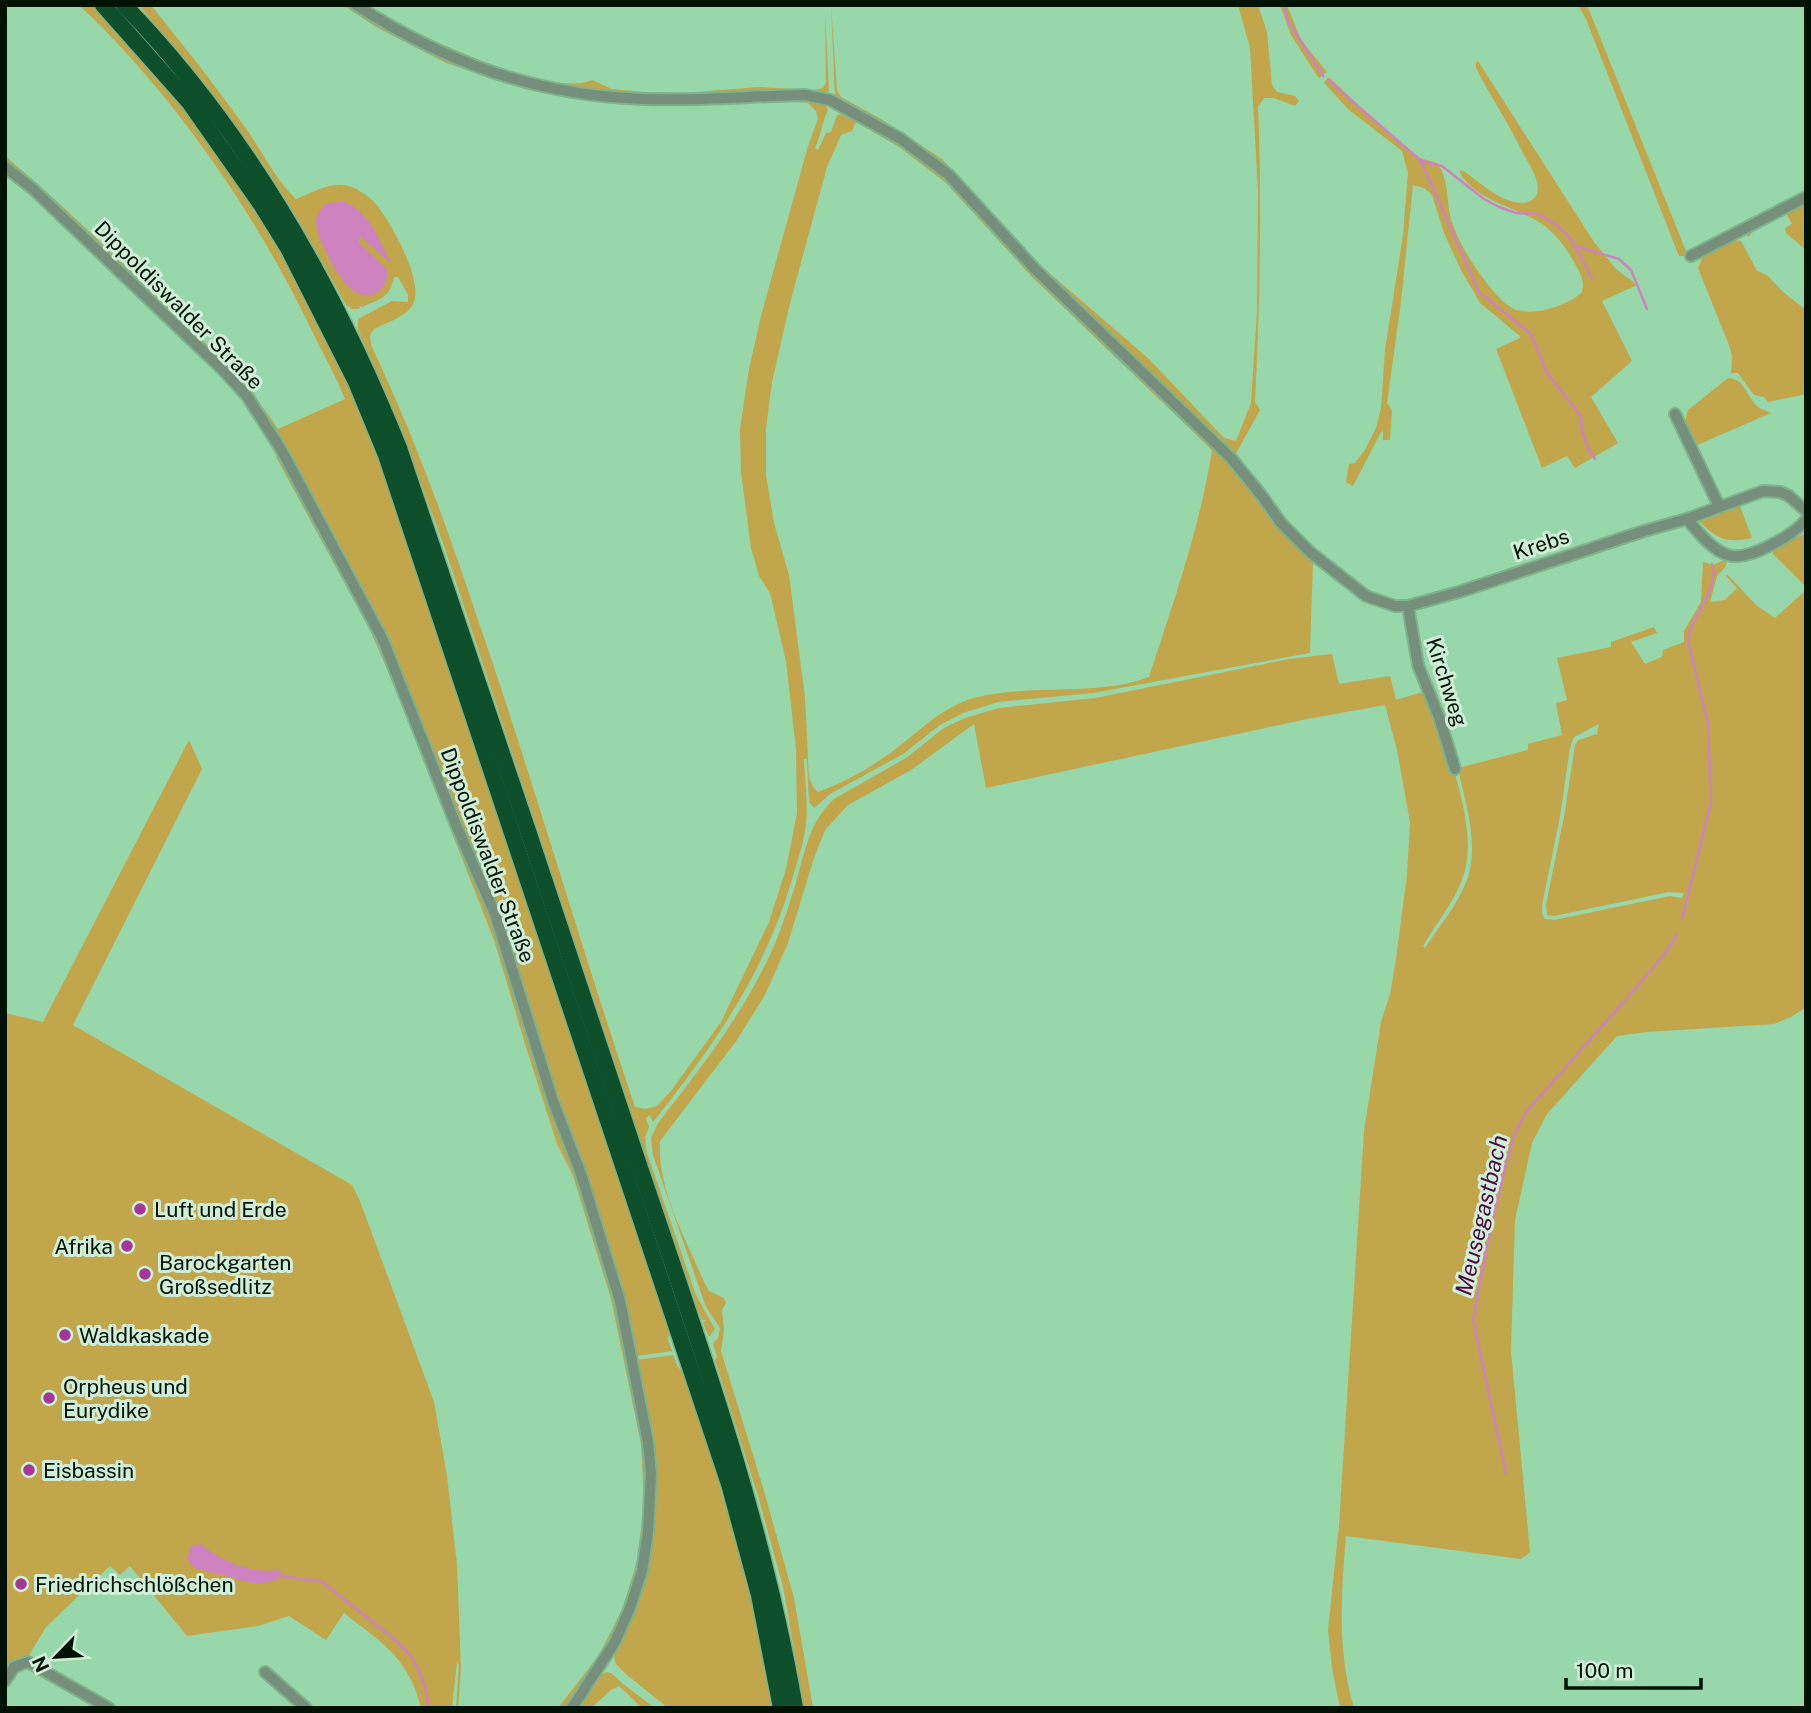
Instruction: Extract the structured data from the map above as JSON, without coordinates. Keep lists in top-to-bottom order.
{
  "streets": {
    "street": ["Dippoldiswalder Straße", "Krebs", "Kirchweg"]
  },
  "crossings": [
    ["Krebs", "Kirchweg"]
  ],
  "water": ["Meusegastbach"],
  "places": [
    "Luft und Erde",
    "Afrika",
    "Barockgarten Großsedlitz",
    "Waldkaskade",
    "Orpheus und Eurydike",
    "Eisbassin",
    "Friedrichschlößchen"
  ],
  "scale_bar": "100 m",
  "north": "bottom left"
}
